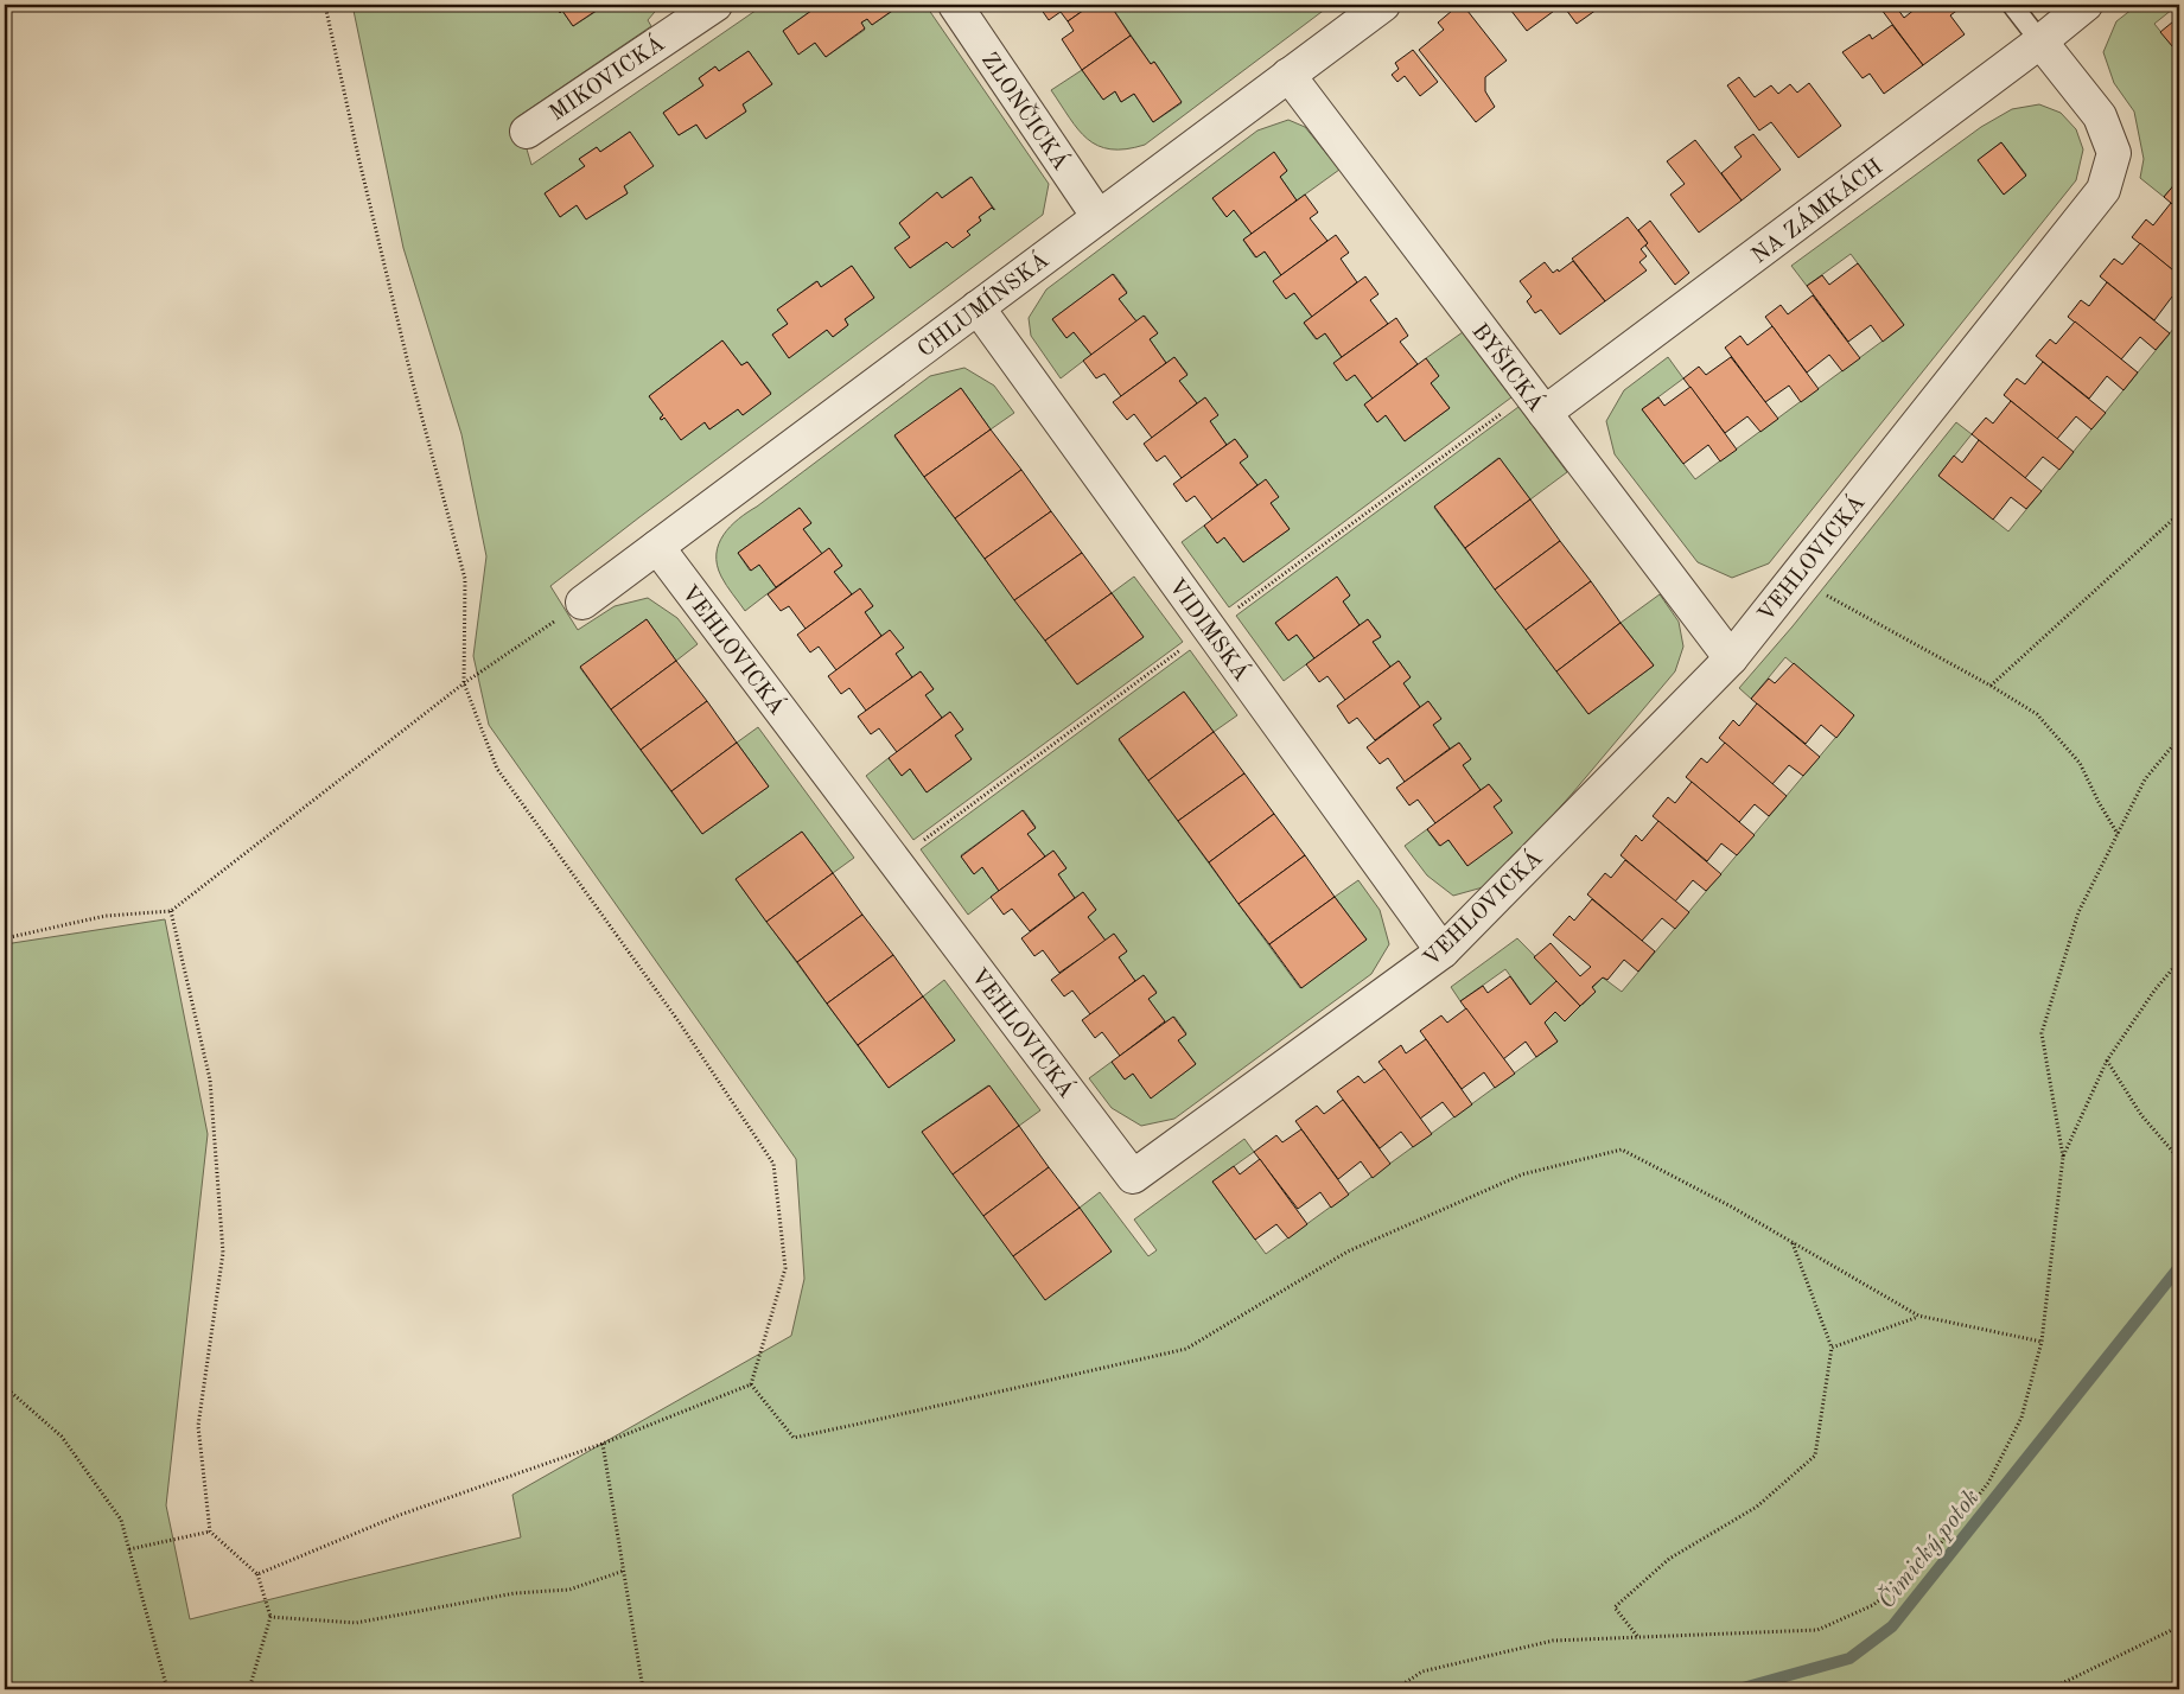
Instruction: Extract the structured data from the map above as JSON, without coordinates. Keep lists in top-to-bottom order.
{
  "streets": {
    "street": [
      "MIKOVICKÁ",
      "ZLONČICKÁ",
      "NA ZÁMKÁCH",
      "CHLUMÍNSKÁ",
      "BYŠICKÁ",
      "VEHLOVICKÁ",
      "VIDIMSKÁ"
    ]
  },
  "crossings": [
    ["ZLONČICKÁ", "CHLUMÍNSKÁ"],
    ["NA ZÁMKÁCH", "BYŠICKÁ"],
    ["NA ZÁMKÁCH", "VEHLOVICKÁ"],
    ["CHLUMÍNSKÁ", "BYŠICKÁ"],
    ["CHLUMÍNSKÁ", "VEHLOVICKÁ"],
    ["CHLUMÍNSKÁ", "VIDIMSKÁ"],
    ["BYŠICKÁ", "VEHLOVICKÁ"],
    ["VEHLOVICKÁ", "VIDIMSKÁ"]
  ],
  "water": ["Čimický potok"]
}
